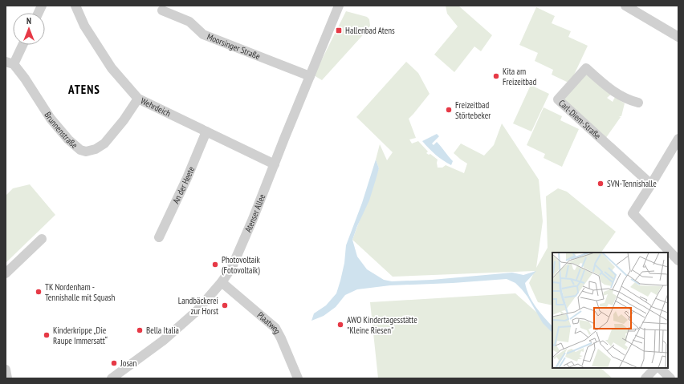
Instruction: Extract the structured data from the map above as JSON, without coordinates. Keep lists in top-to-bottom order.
{
  "streets": {
    "street": [
      "Moorsinger Straße",
      "Wehrdeich",
      "Carl-Diem-Straße",
      "Brunnenstraße",
      "An der Heete",
      "Atenser Allee",
      "Plaatweg"
    ]
  },
  "crossings": [
    ["Moorsinger Straße", "Atenser Allee"],
    ["Wehrdeich", "Brunnenstraße"],
    ["Wehrdeich", "An der Heete"],
    ["Wehrdeich", "Atenser Allee"],
    ["Atenser Allee", "Plaatweg"]
  ],
  "districts": ["ATENS"],
  "places": {
    "transit": ["Hallenbad Atens"],
    "other": [
      "Kita am Freizeitbad",
      "Freizeitbad Störtebeker",
      "SVN-Tennishalle",
      "Photovoltaik (Fotovoltaik)",
      "TK Nordenham - Tennishalle mit Squash",
      "Landbäckerei zur Horst",
      "AWO Kindertagesstätte \"Kleine Riesen\"",
      "Bella Italia",
      "Kinderkrippe „Die Raupe Immersatt“",
      "Josan"
    ]
  },
  "north": "top"
}
